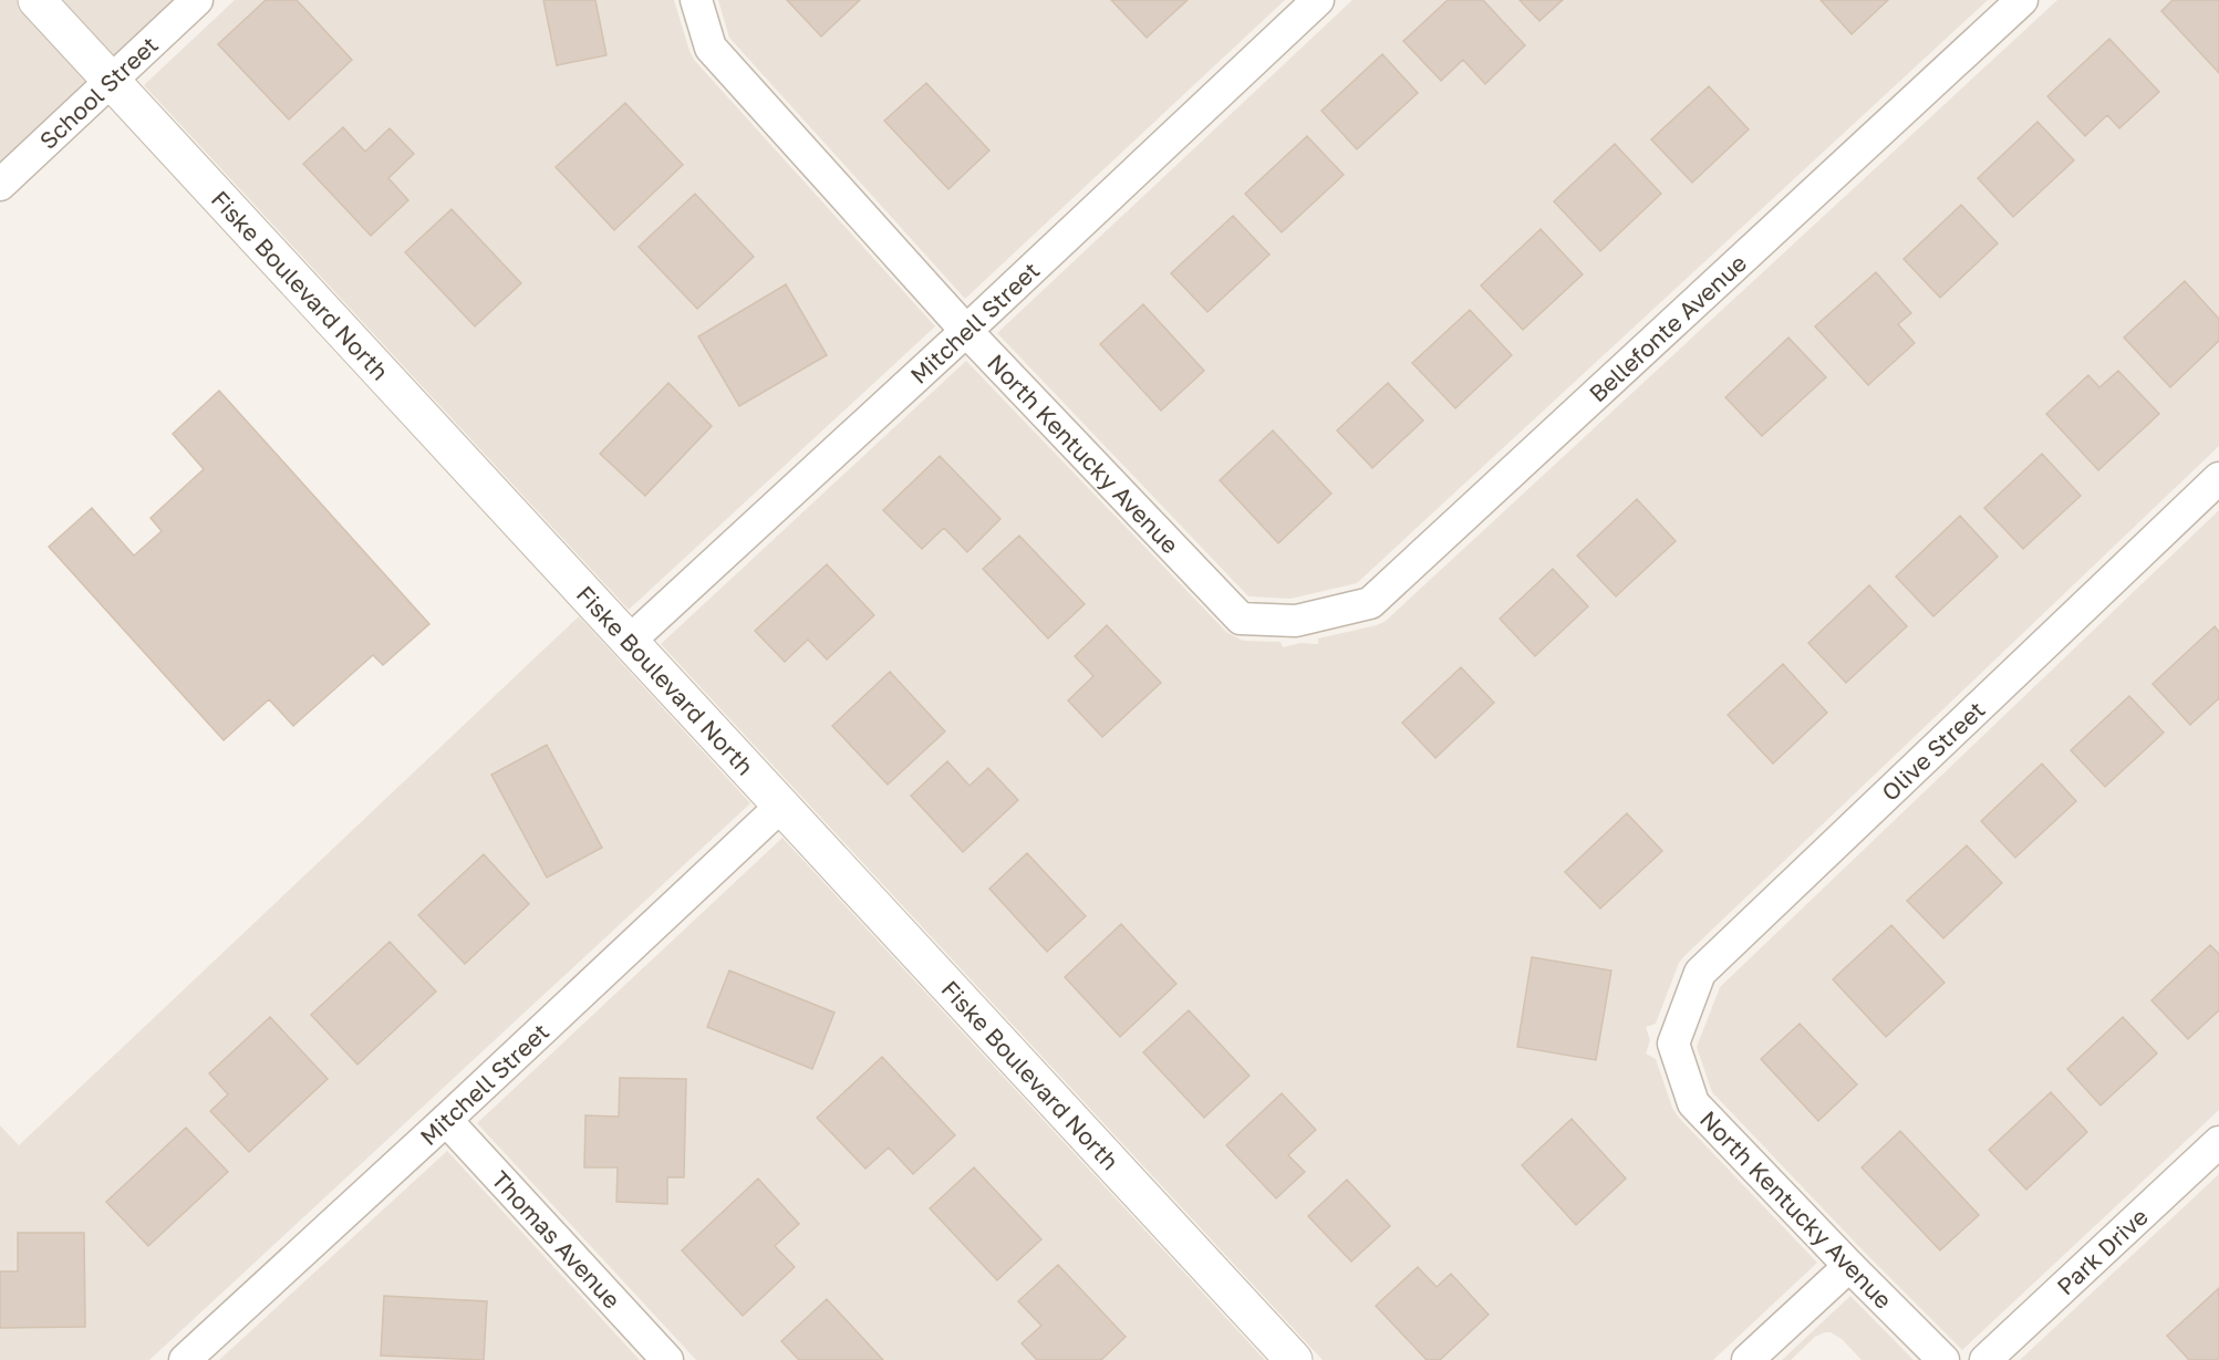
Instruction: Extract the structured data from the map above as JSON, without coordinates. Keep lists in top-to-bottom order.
{
  "streets": {
    "street": [
      "School Street",
      "Fiske Boulevard North",
      "Mitchell Street",
      "Bellefonte Avenue",
      "North Kentucky Avenue",
      "Olive Street",
      "Thomas Avenue",
      "Park Drive"
    ]
  },
  "crossings": [
    ["School Street", "Fiske Boulevard North"],
    ["Fiske Boulevard North", "Mitchell Street"],
    ["Mitchell Street", "North Kentucky Avenue"],
    ["Mitchell Street", "Thomas Avenue"],
    ["Bellefonte Avenue", "North Kentucky Avenue"],
    ["North Kentucky Avenue", "Olive Street"]
  ]
}
